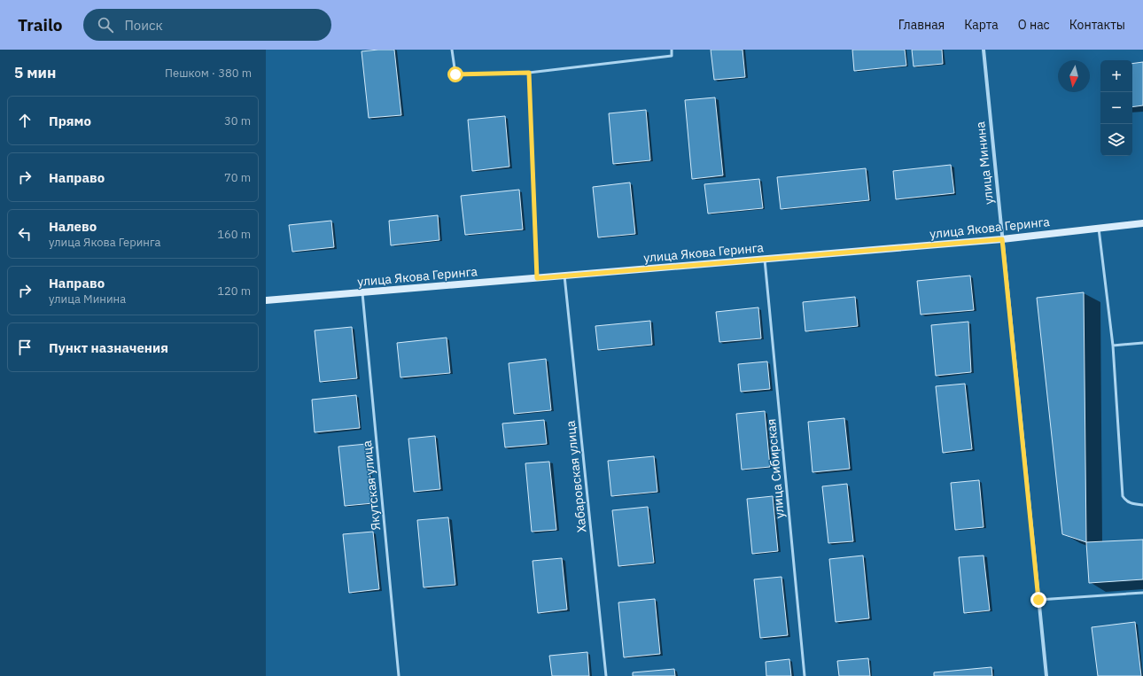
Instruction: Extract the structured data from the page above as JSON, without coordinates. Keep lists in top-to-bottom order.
{
  "streets": {
    "street": ["улица Минина", "улица Якова Геринга"],
    "lane": ["улица Сибирская", "Хабаровская улица", "Якутская улица"]
  },
  "crossings": [
    ["улица Минина", "улица Якова Геринга"],
    ["улица Якова Геринга", "улица Сибирская"],
    ["улица Якова Геринга", "Хабаровская улица"],
    ["улица Якова Геринга", "Якутская улица"]
  ],
  "north": "bottom",
  "page": {
    "header": "Trailo",
    "search": "Поиск",
    "nav": [
      "Главная",
      "Карта",
      "О нас",
      "Контакты"
    ],
    "heading": ["5 мин", "Пешком · 380 m"],
    "map_buttons": ["+", "−"],
    "list": [
      ["Прямо", "30 m"],
      ["Направо", "70 m"],
      ["Налево", "улица Якова Геринга", "160 m"],
      ["Направо", "улица Минина", "120 m"],
      "Пункт назначения"
    ]
  }
}
